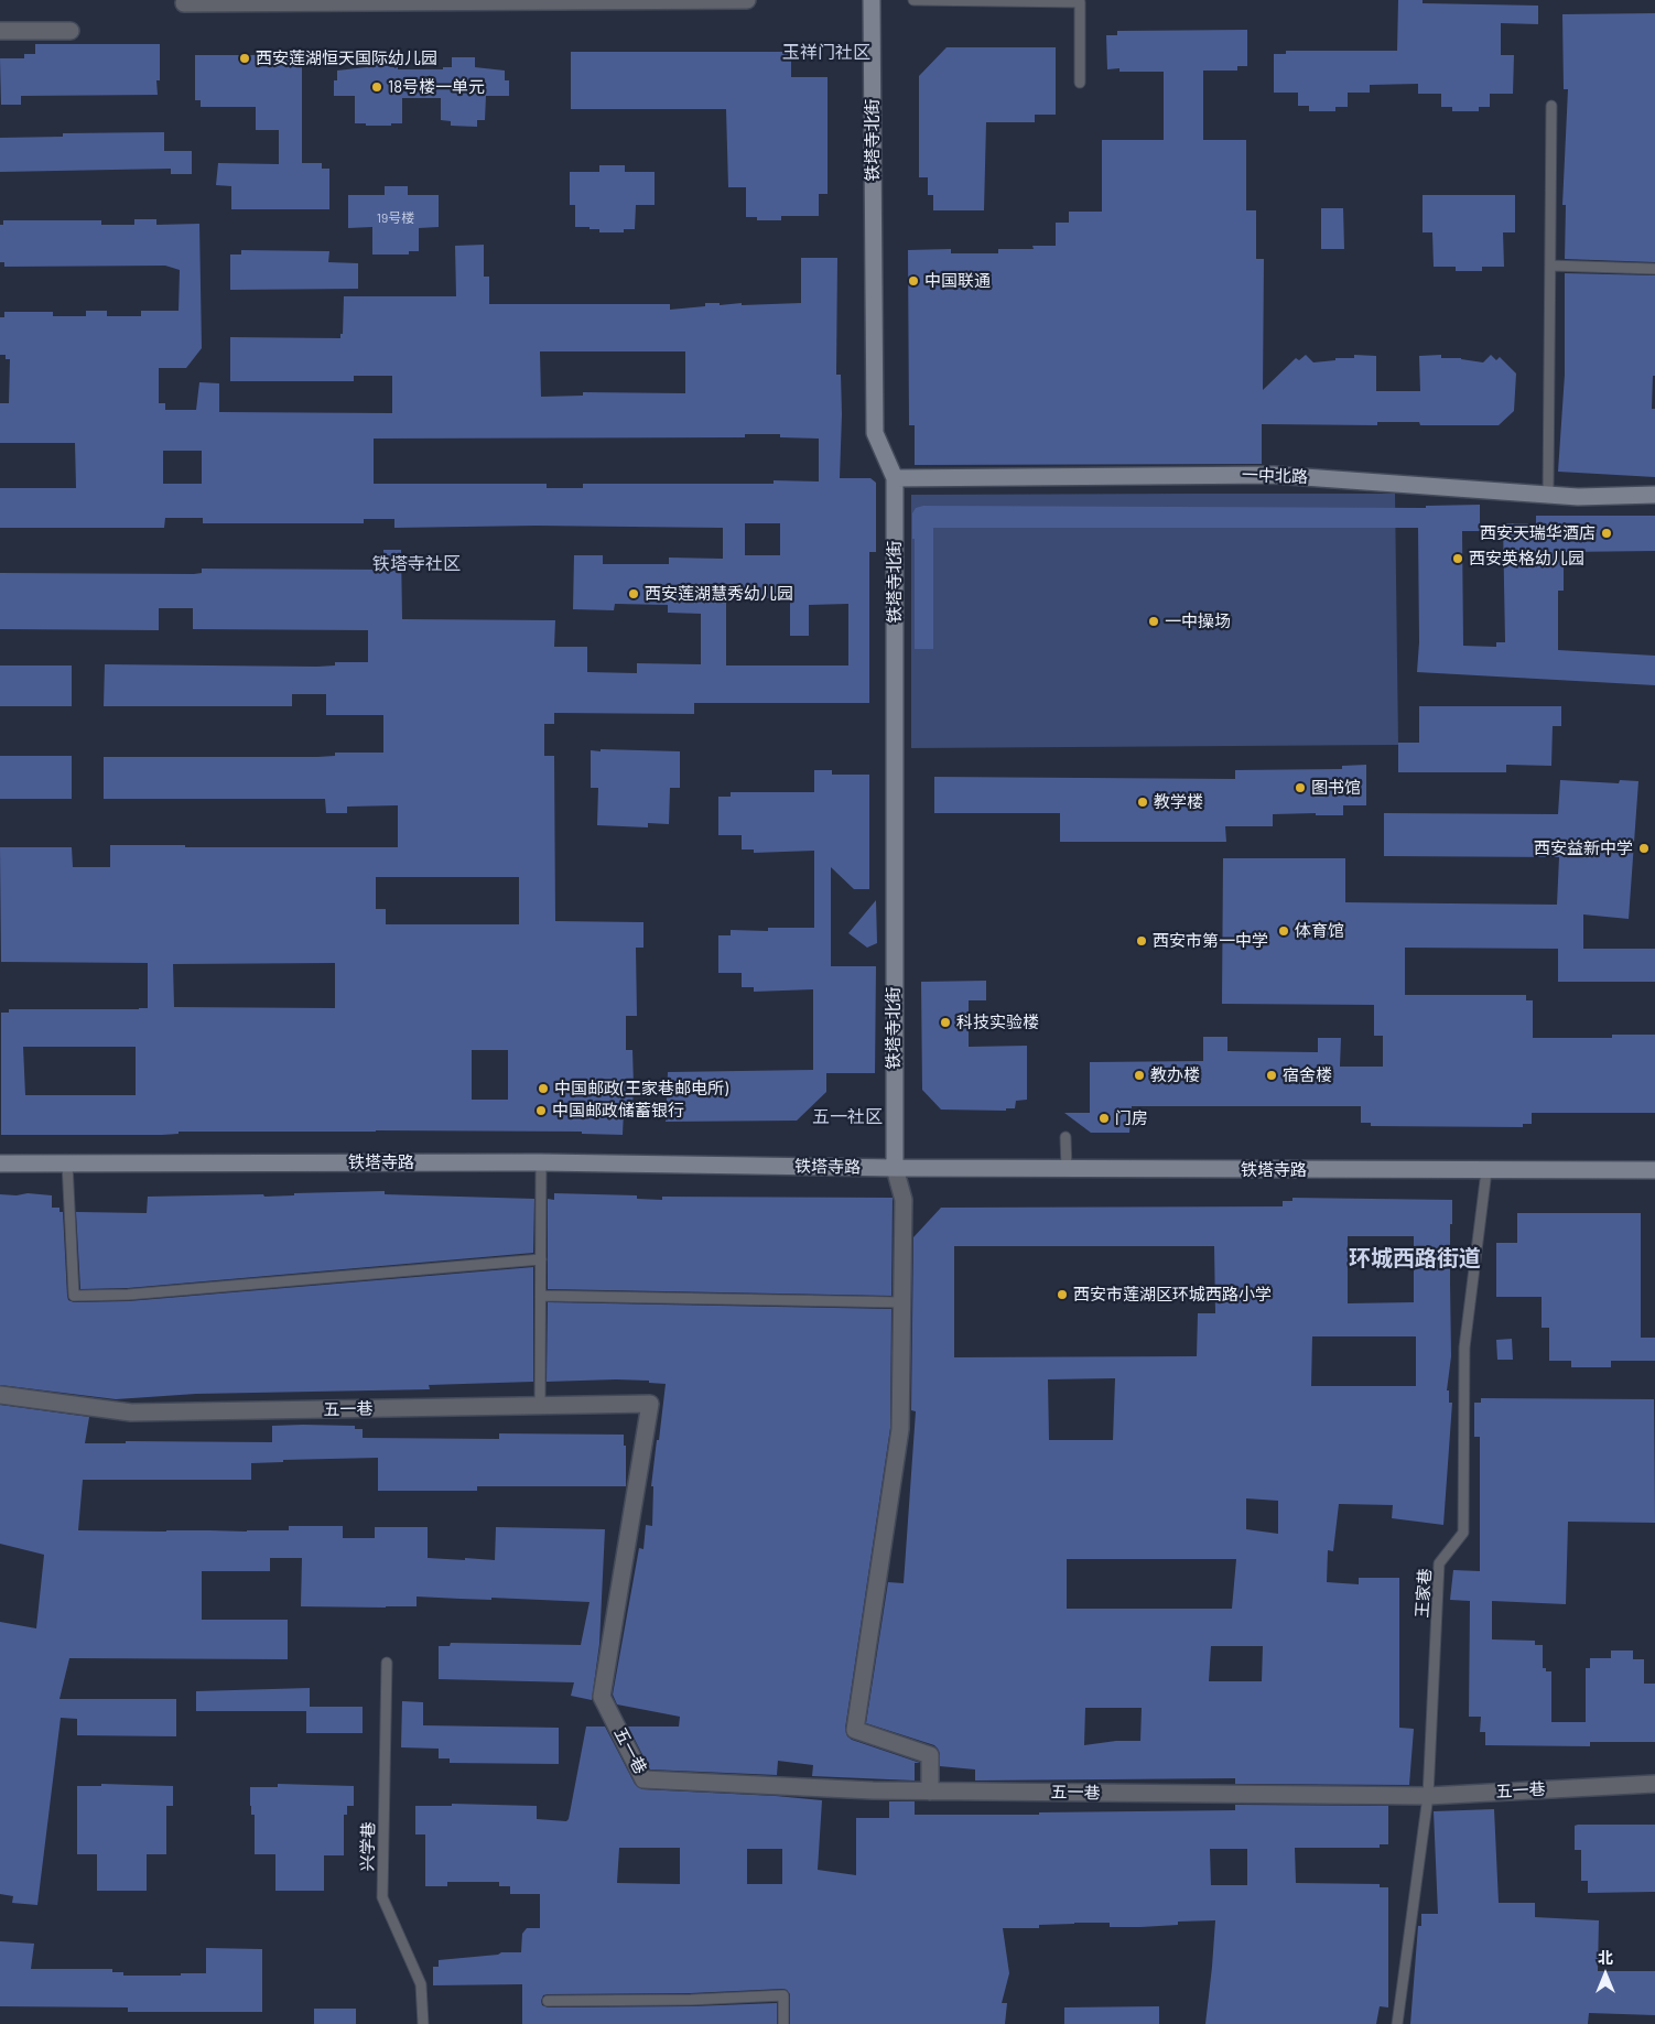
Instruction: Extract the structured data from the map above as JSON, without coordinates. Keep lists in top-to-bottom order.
{
  "streets": {
    "street": [
      "铁塔寺北街",
      "一中北路",
      "铁塔寺路",
      "五一巷"
    ],
    "lane": ["王家巷", "兴学巷"]
  },
  "crossings": [
    ["铁塔寺北街", "一中北路"],
    ["铁塔寺北街", "铁塔寺路"],
    ["铁塔寺路", "王家巷"],
    ["五一巷", "王家巷"]
  ],
  "districts": [
    "玉祥门社区",
    "铁塔寺社区",
    "五一社区",
    "环城西路街道"
  ],
  "places": [
    "西安莲湖恒天国际幼儿园",
    "18号楼一单元",
    "中国联通",
    "西安天瑞华酒店",
    "西安英格幼儿园",
    "西安莲湖慧秀幼儿园",
    "一中操场",
    "图书馆",
    "教学楼",
    "西安益新中学",
    "体育馆",
    "西安市第一中学",
    "科技实验楼",
    "教办楼",
    "宿舍楼",
    "中国邮政(王家巷邮电所)",
    "中国邮政储蓄银行",
    "门房",
    "西安市莲湖区环城西路小学"
  ],
  "house_numbers": ["19号楼"],
  "north": "top"
}
